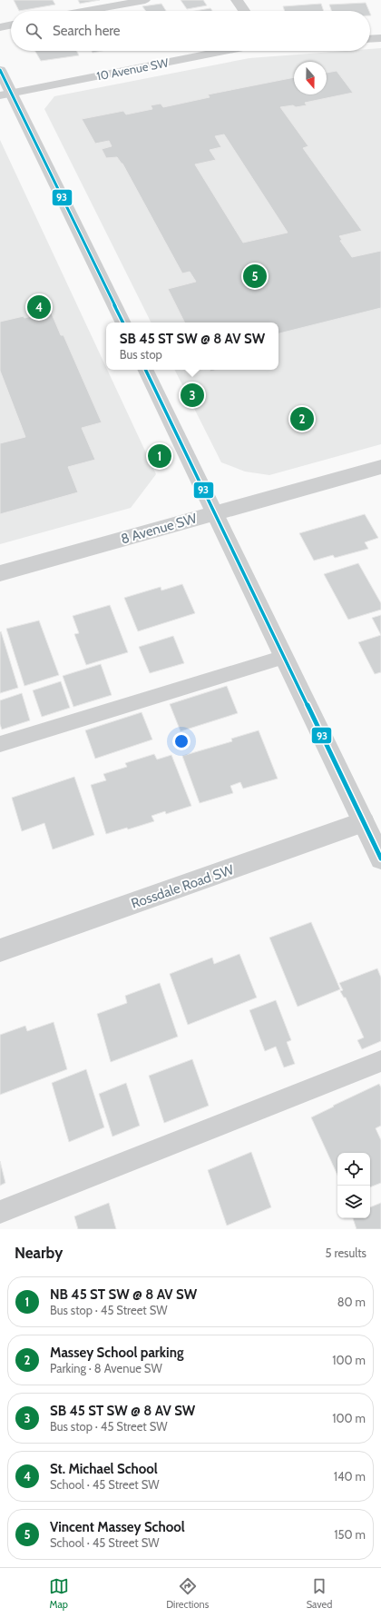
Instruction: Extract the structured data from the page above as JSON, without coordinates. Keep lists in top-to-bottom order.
{
  "streets": {
    "street": ["10 Avenue SW", "8 Avenue SW", "Rossdale Road SW"]
  },
  "lines": ["transit line 93"],
  "north": "bottom",
  "page": {
    "search": "Search here",
    "pins": [
      "5",
      "4",
      "3",
      "2",
      "1"
    ],
    "popup": ["SB 45 ST SW @ 8 AV SW", "Bus stop"],
    "heading": ["Nearby", "5 results"],
    "list": [
      {
        "mark": "1",
        "name": "NB 45 ST SW @ 8 AV SW",
        "note": "Bus stop · 45 Street SW",
        "value": "80 m"
      },
      {
        "mark": "2",
        "name": "Massey School parking",
        "note": "Parking · 8 Avenue SW",
        "value": "100 m"
      },
      {
        "mark": "3",
        "name": "SB 45 ST SW @ 8 AV SW",
        "note": "Bus stop · 45 Street SW",
        "value": "100 m"
      },
      {
        "mark": "4",
        "name": "St. Michael School",
        "note": "School · 45 Street SW",
        "value": "140 m"
      },
      {
        "mark": "5",
        "name": "Vincent Massey School",
        "note": "School · 45 Street SW",
        "value": "150 m"
      }
    ],
    "nav": ["Map", "Directions", "Saved"]
  }
}
